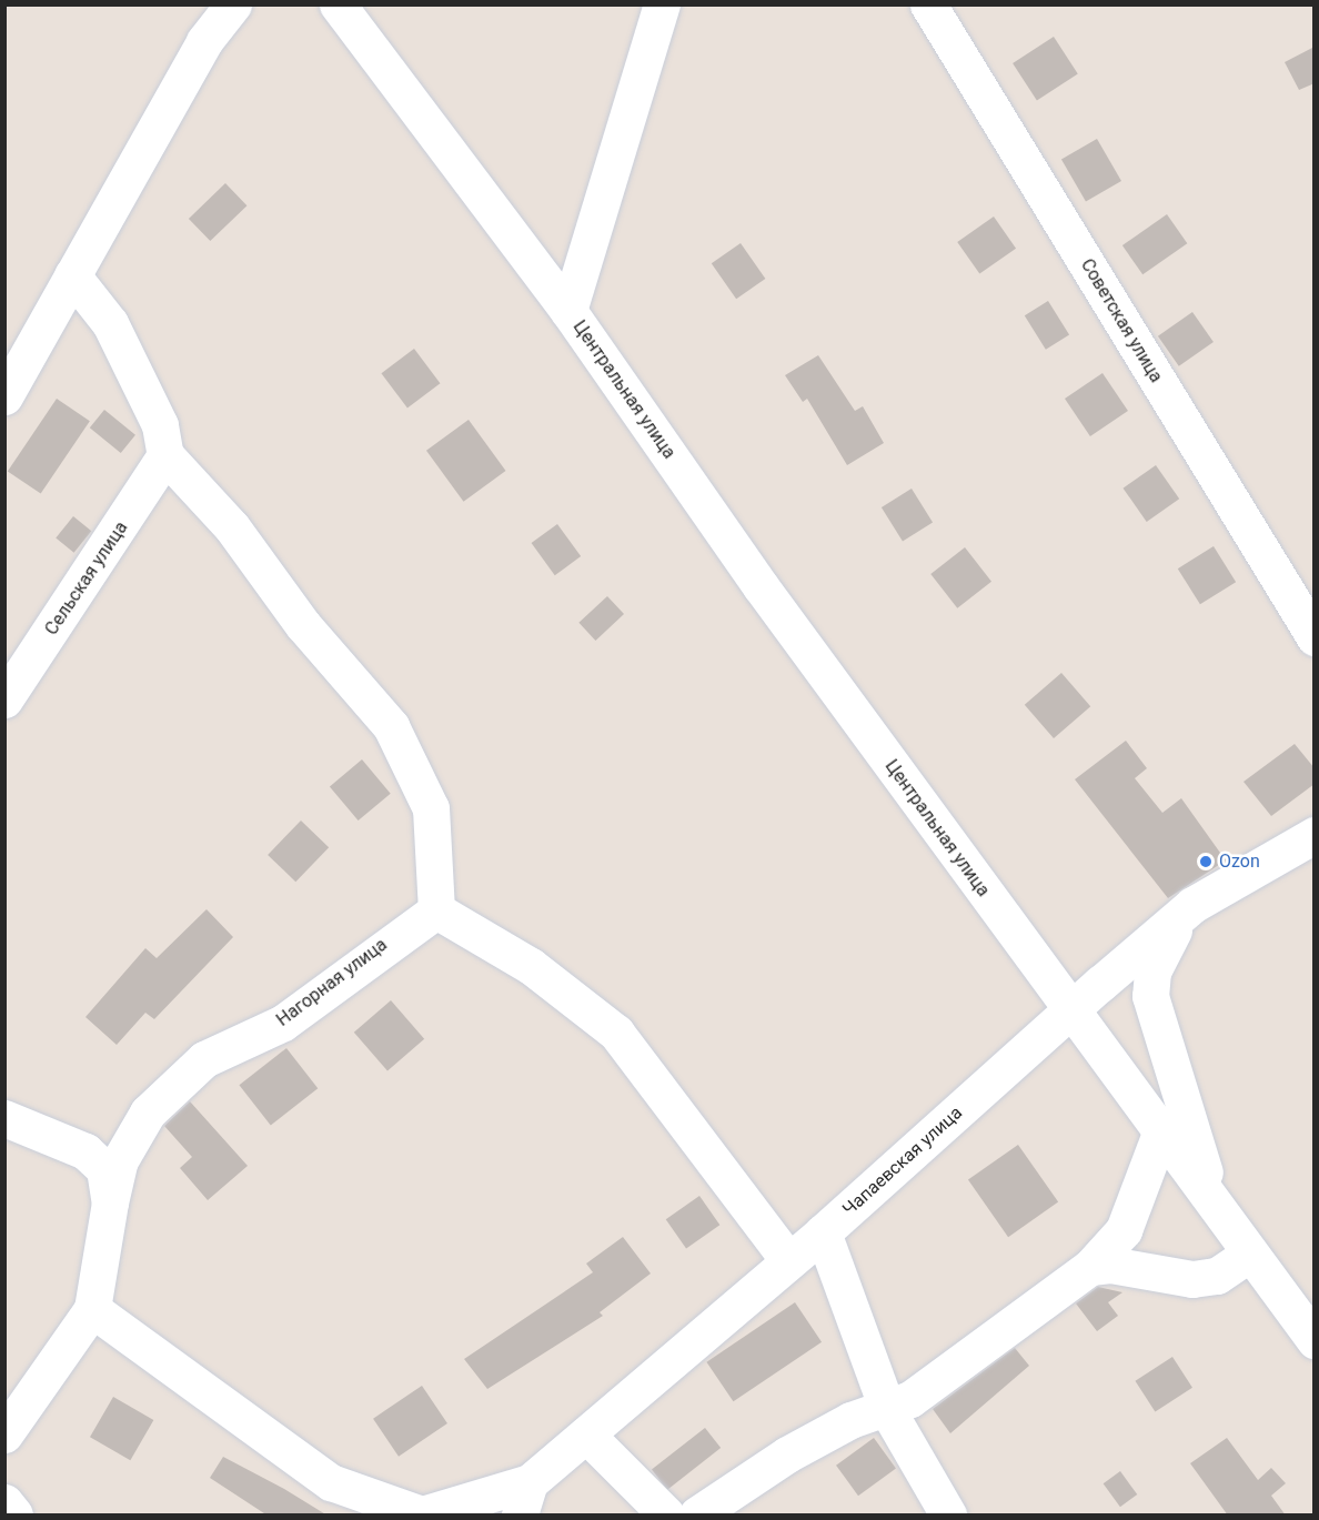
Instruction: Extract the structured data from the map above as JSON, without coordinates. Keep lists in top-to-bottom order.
{
  "streets": {
    "street": [
      "Советская улица",
      "Центральная улица",
      "Сельская улица",
      "Нагорная улица",
      "Чапаевская улица"
    ]
  },
  "crossings": [
    ["Центральная улица", "Чапаевская улица"]
  ],
  "places": ["Ozon"]
}
